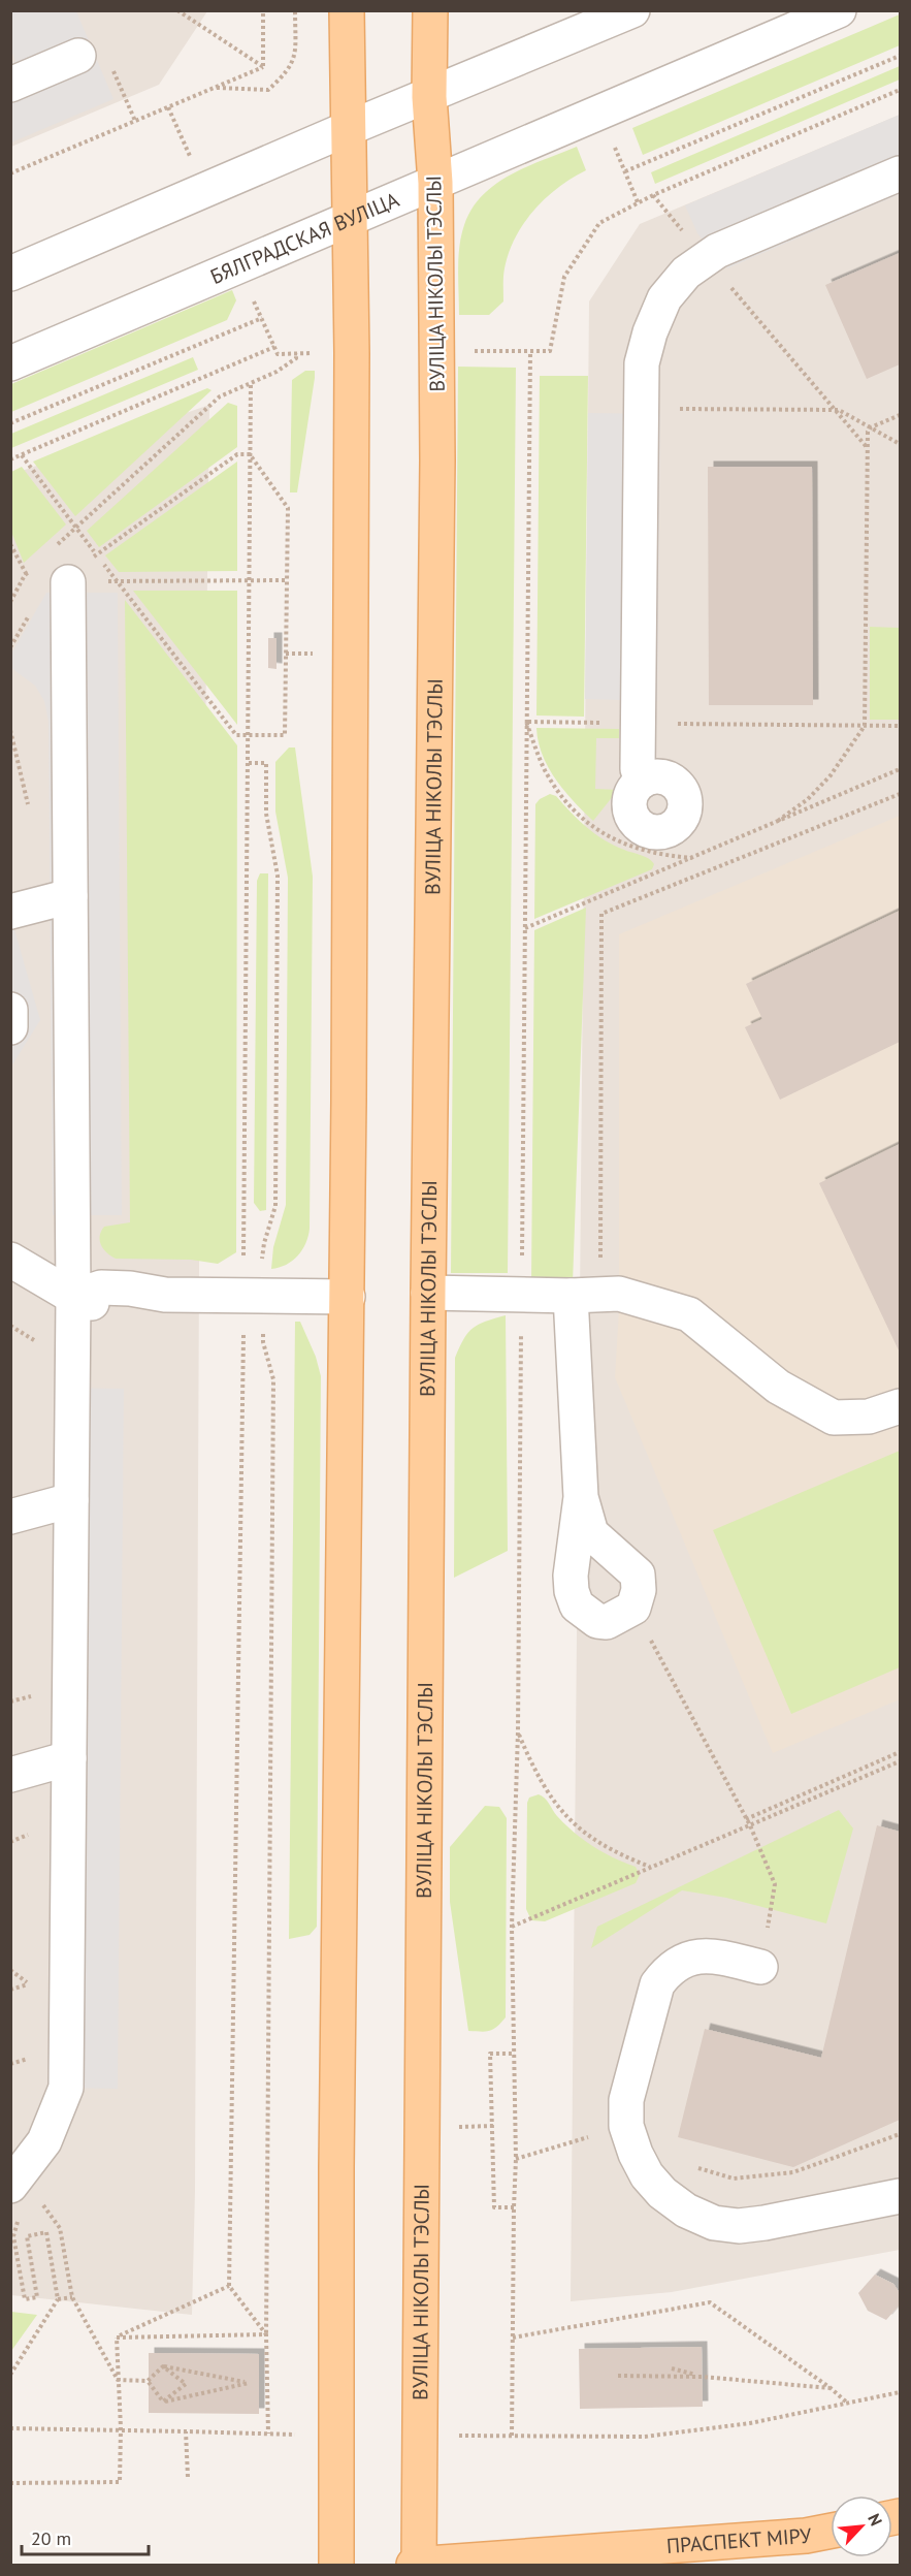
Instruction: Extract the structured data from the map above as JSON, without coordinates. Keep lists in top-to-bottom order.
{
  "streets": {
    "main road": ["ВУЛІЦА НІКОЛЫ ТЭСЛЫ", "ПРАСПЕКТ МІРУ"],
    "street": ["БЯЛГРАДСКАЯ ВУЛІЦА"]
  },
  "crossings": [
    ["БЯЛГРАДСКАЯ ВУЛІЦА", "ВУЛІЦА НІКОЛЫ ТЭСЛЫ"],
    ["ВУЛІЦА НІКОЛЫ ТЭСЛЫ", "ПРАСПЕКТ МІРУ"]
  ],
  "scale_bar": "20 m",
  "north": "top right"
}
